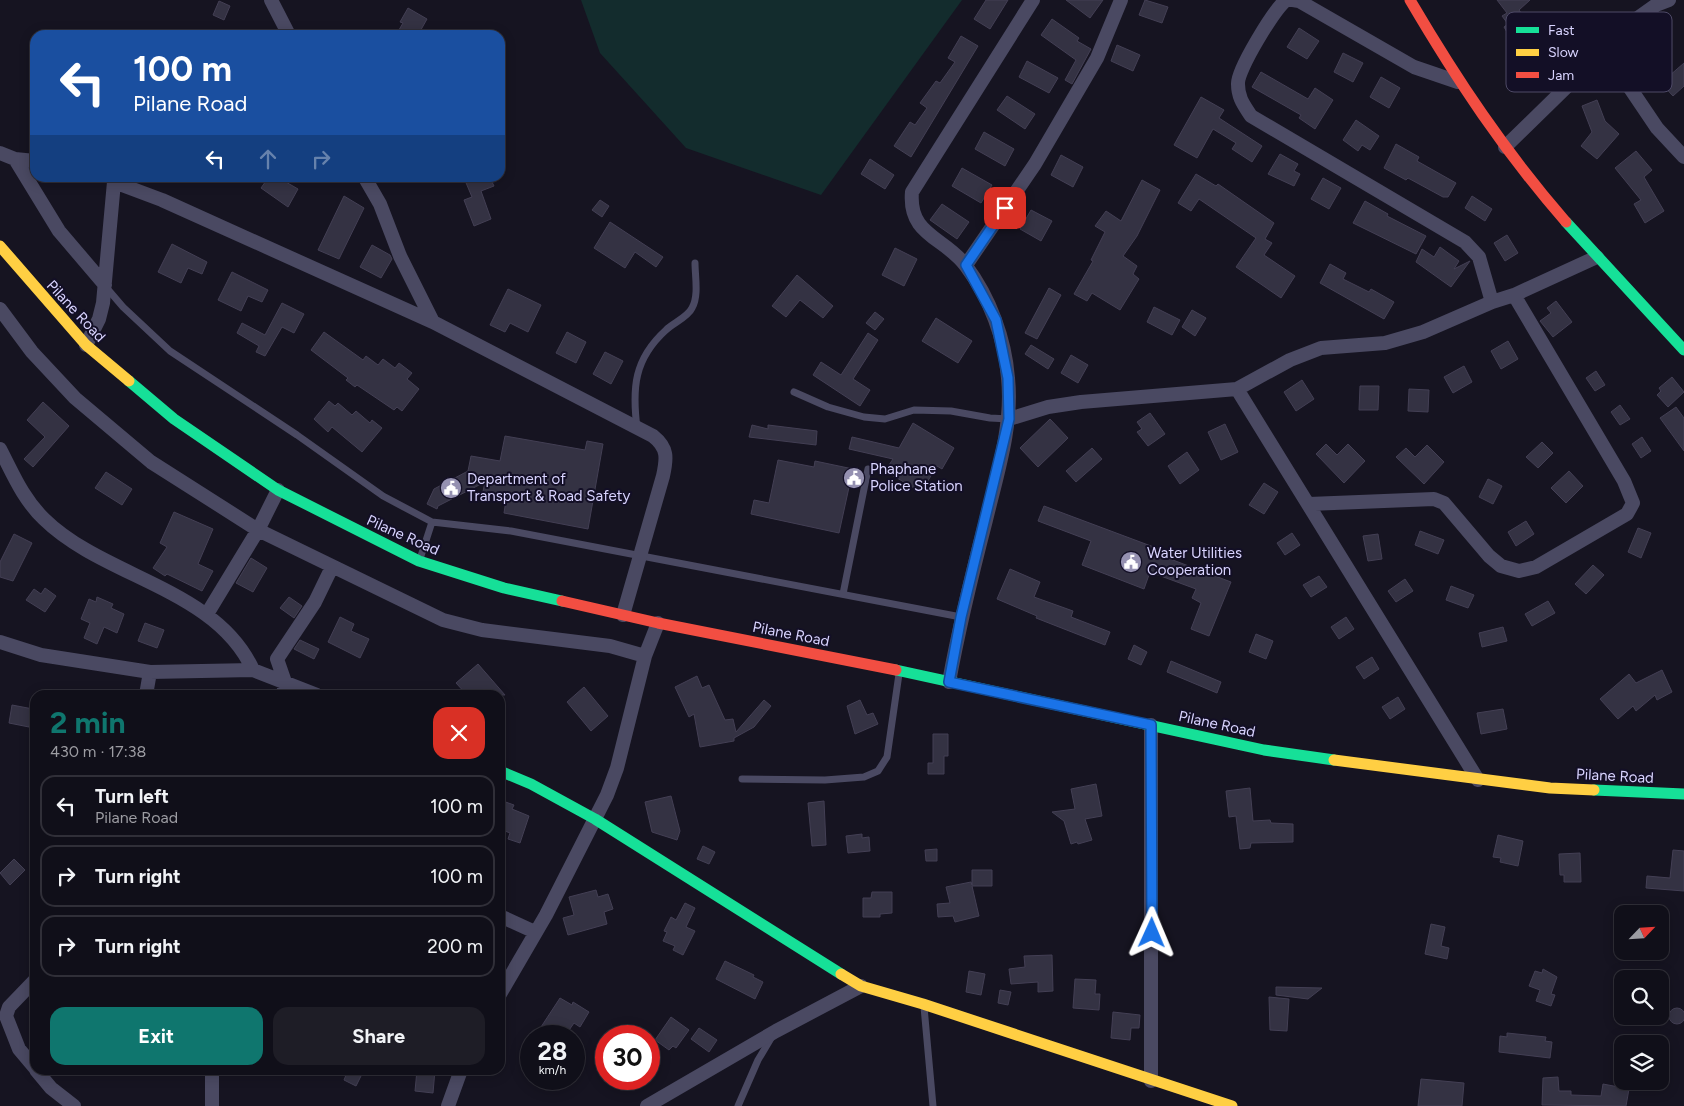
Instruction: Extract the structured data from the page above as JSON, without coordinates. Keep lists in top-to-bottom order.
{
  "streets": {
    "main road": ["Pilane Road"]
  },
  "places": {
    "public building": ["Phaphane Police Station", "Department of Transport & Road Safety", "Water Utilities Cooperation"]
  },
  "legend": ["Fast", "Slow", "Jam"],
  "north": "top right",
  "page": {
    "turn": ["100 m", "Pilane Road"],
    "heading": ["2 min", "430 m · 17:38"],
    "list": [
      {
        "name": "Turn left",
        "note": "Pilane Road",
        "value": "100 m"
      },
      {
        "name": "Turn right",
        "value": "100 m"
      },
      {
        "name": "Turn right",
        "value": "200 m"
      }
    ],
    "buttons": ["Exit", "Share"],
    "speed": "28 km/h",
    "limit": "30"
  }
}
